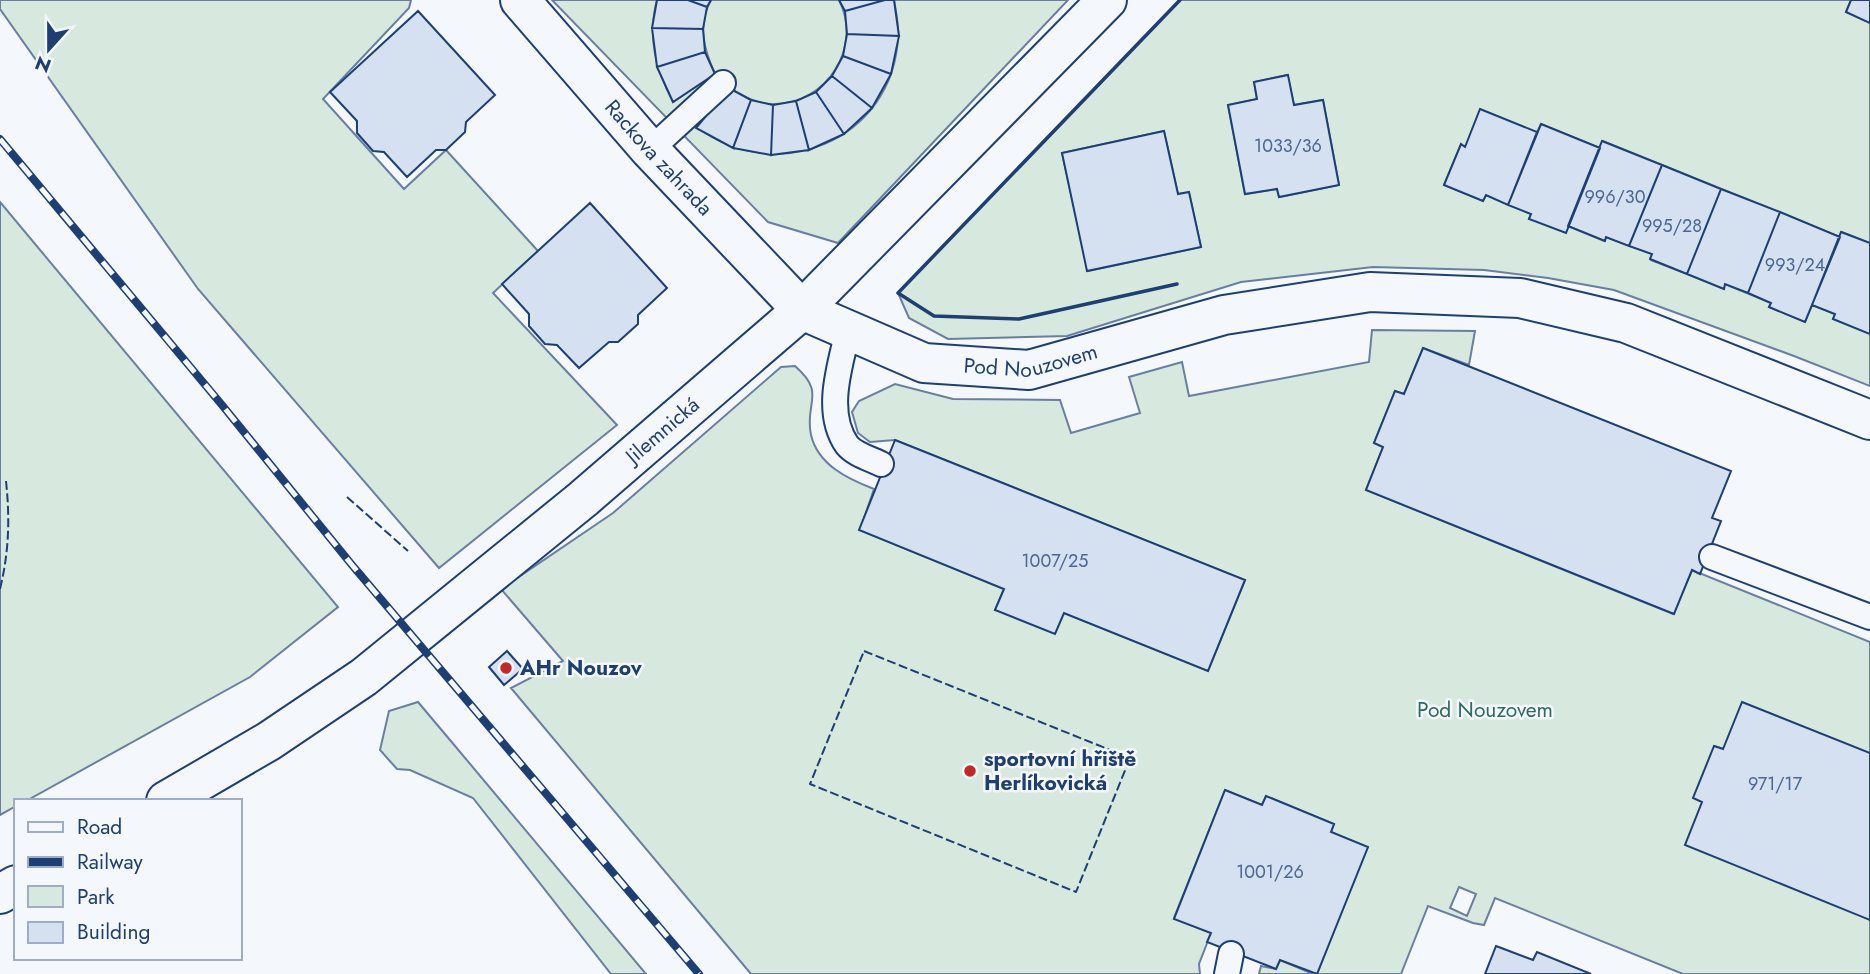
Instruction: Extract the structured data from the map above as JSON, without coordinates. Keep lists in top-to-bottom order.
{
  "streets": {
    "street": ["Rackova zahrada", "Pod Nouzovem", "Jilemnická"]
  },
  "crossings": [
    ["Rackova zahrada", "Pod Nouzovem"],
    ["Rackova zahrada", "Jilemnická"],
    ["Pod Nouzovem", "Jilemnická"]
  ],
  "parks": ["Pod Nouzovem"],
  "places": ["AHr Nouzov", "sportovní hřiště Herlíkovická"],
  "house_numbers": [
    "1033/36",
    "996/30",
    "995/28",
    "993/24",
    "1007/25",
    "971/17",
    "1001/26"
  ],
  "legend": [
    "Road",
    "Railway",
    "Park",
    "Building"
  ],
  "north": "bottom"
}
